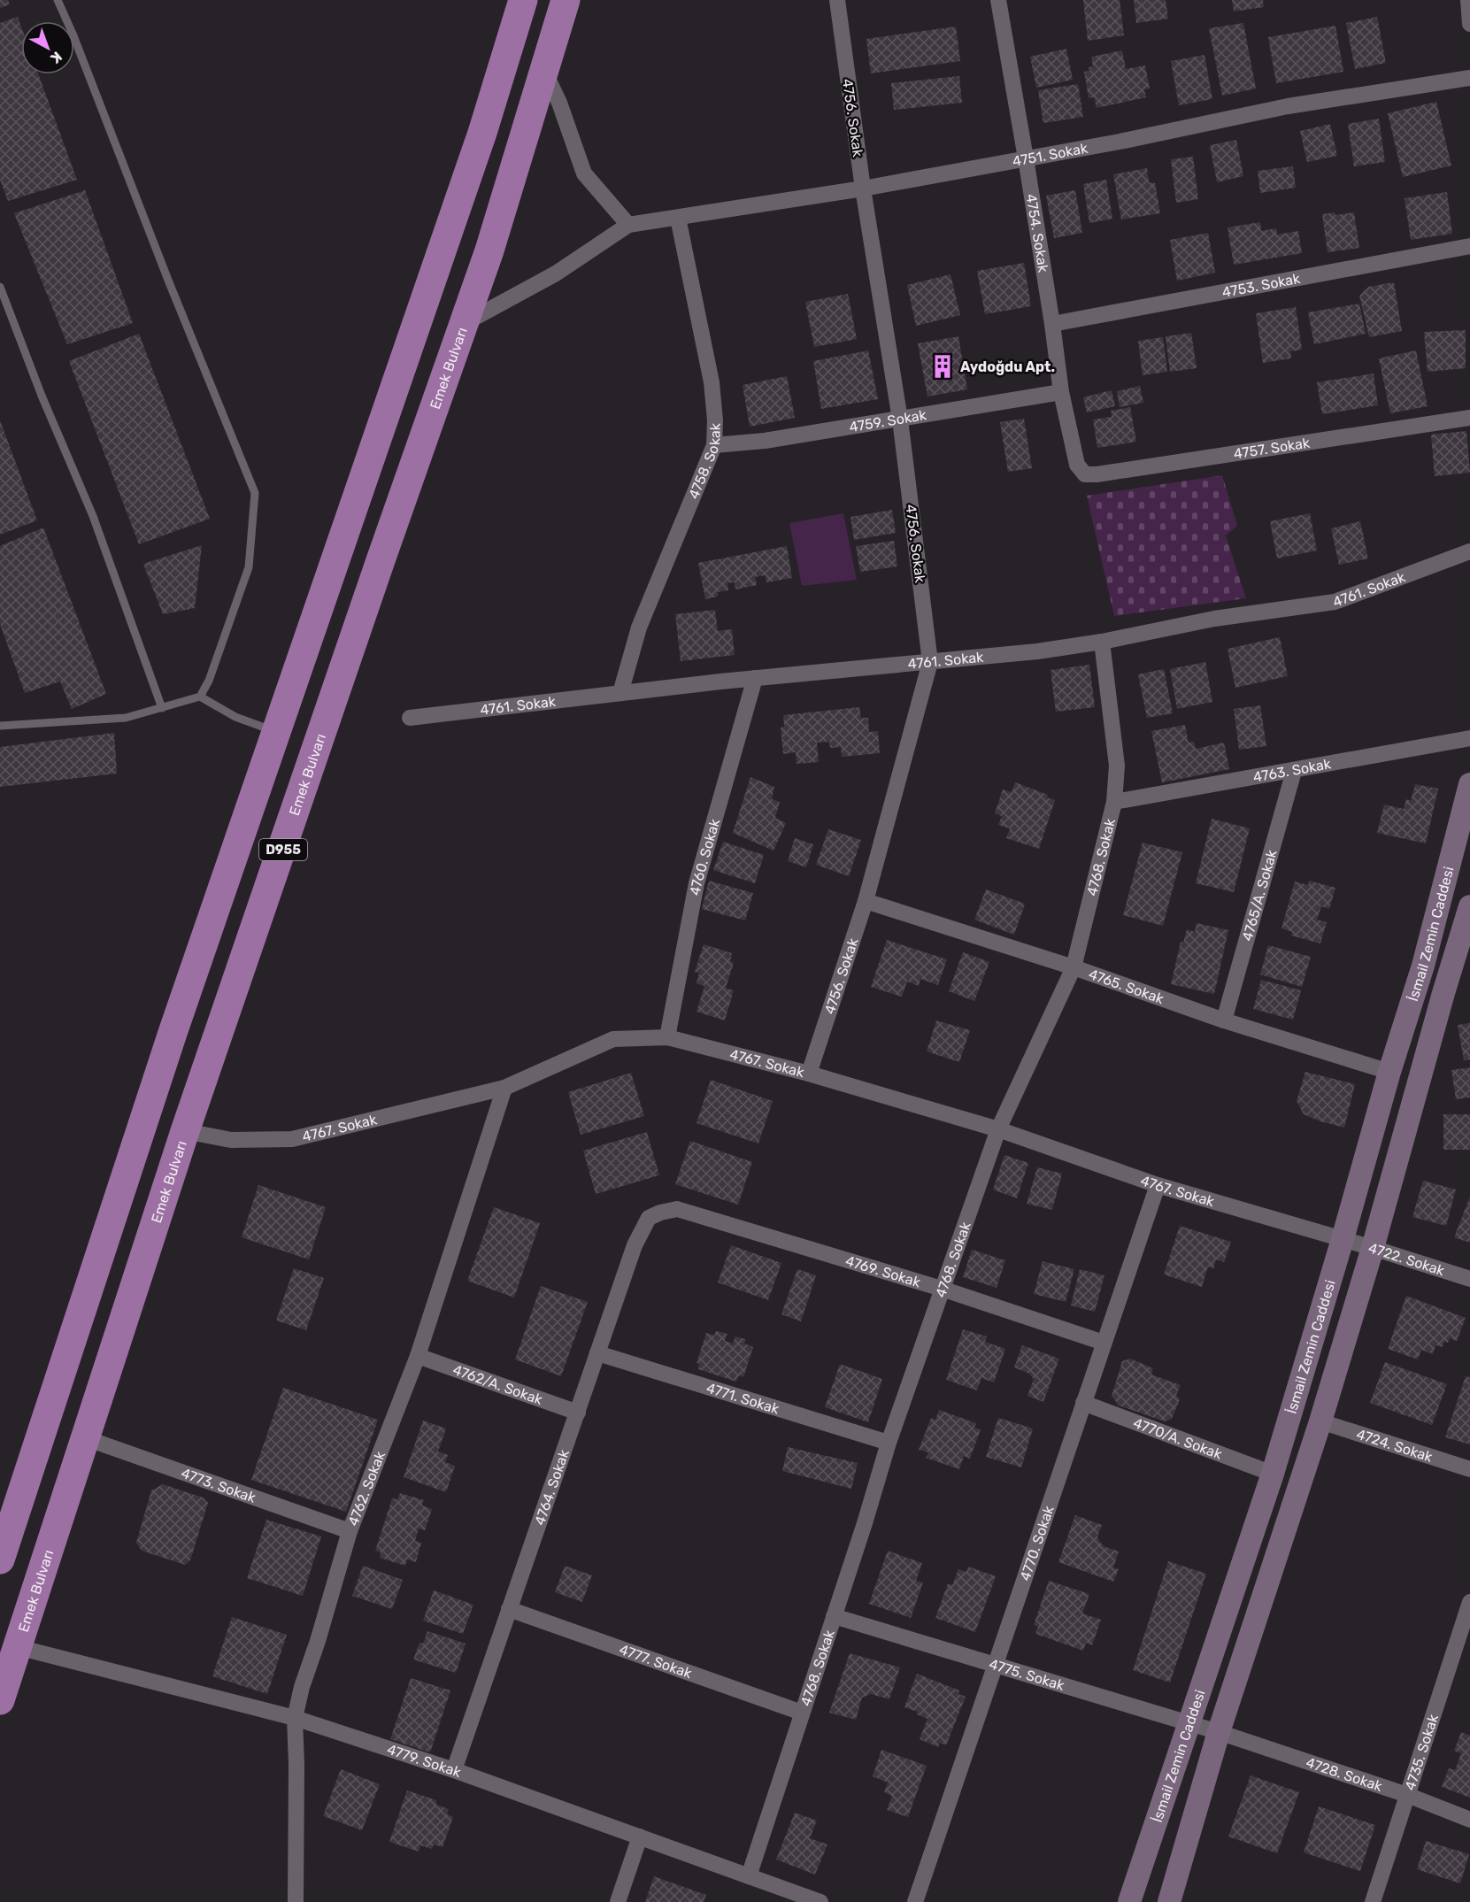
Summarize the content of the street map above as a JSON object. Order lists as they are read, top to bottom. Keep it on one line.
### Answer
{"streets":{"highway":["Emek Bulvarı","D955"],"main road":["İsmail Zemin Caddesi"],"street":["4756. Sokak","4751. Sokak","4754. Sokak","4753. Sokak","4759. Sokak","4757. Sokak","4758. Sokak","4761. Sokak","4763. Sokak","4760. Sokak","4768. Sokak","4765/A. Sokak","4765. Sokak","4767. Sokak","4722. Sokak","4769. Sokak","4762/A. Sokak","4771. Sokak","4770/A. Sokak","4724. Sokak","4773. Sokak","4764. Sokak","4762. Sokak","4770. Sokak","4777. Sokak","4775. Sokak","4735. Sokak","4779. Sokak","4728. Sokak"]},"crossings":[["4756. Sokak","4751. Sokak"],["4756. Sokak","4759. Sokak"],["4756. Sokak","4761. Sokak"],["4756. Sokak","4765. Sokak"],["4756. Sokak","4767. Sokak"],["4751. Sokak","4754. Sokak"],["4751. Sokak","4758. Sokak"],["4754. Sokak","4753. Sokak"],["4754. Sokak","4759. Sokak"],["4754. Sokak","4757. Sokak"],["Emek Bulvarı","4767. Sokak"],["Emek Bulvarı","4773. Sokak"],["Emek Bulvarı","4779. Sokak"],["4759. Sokak","4758. Sokak"],["4758. Sokak","4761. Sokak"],["4761. Sokak","4760. Sokak"],["4761. Sokak","4768. Sokak"],["4763. Sokak","4768. Sokak"],["4763. Sokak","4765/A. Sokak"],["4760. Sokak","4767. Sokak"],["4768. Sokak","4765. Sokak"],["4768. Sokak","4767. Sokak"],["4768. Sokak","4769. Sokak"],["4768. Sokak","4771. Sokak"],["4768. Sokak","4777. Sokak"],["4768. Sokak","4775. Sokak"],["4768. Sokak","4779. Sokak"],["4765/A. Sokak","4765. Sokak"],["İsmail Zemin Caddesi","4765. Sokak"],["İsmail Zemin Caddesi","4767. Sokak"],["İsmail Zemin Caddesi","4722. Sokak"],["İsmail Zemin Caddesi","4770/A. Sokak"],["İsmail Zemin Caddesi","4724. Sokak"],["İsmail Zemin Caddesi","4775. Sokak"],["İsmail Zemin Caddesi","4728. Sokak"],["4767. Sokak","4722. Sokak"],["4767. Sokak","4762. Sokak"],["4767. Sokak","4770. Sokak"],["4769. Sokak","4764. Sokak"],["4769. Sokak","4770. Sokak"],["4762/A. Sokak","4764. Sokak"],["4762/A. Sokak","4762. Sokak"],["4771. Sokak","4764. Sokak"],["4770/A. Sokak","4770. Sokak"],["4773. Sokak","4762. Sokak"],["4764. Sokak","4777. Sokak"],["4764. Sokak","4779. Sokak"],["4762. Sokak","4779. Sokak"],["4770. Sokak","4775. Sokak"],["4775. Sokak","4728. Sokak"],["4735. Sokak","4728. Sokak"]],"places":{"building":["Aydoğdu Apt."]},"north":"bottom right"}
